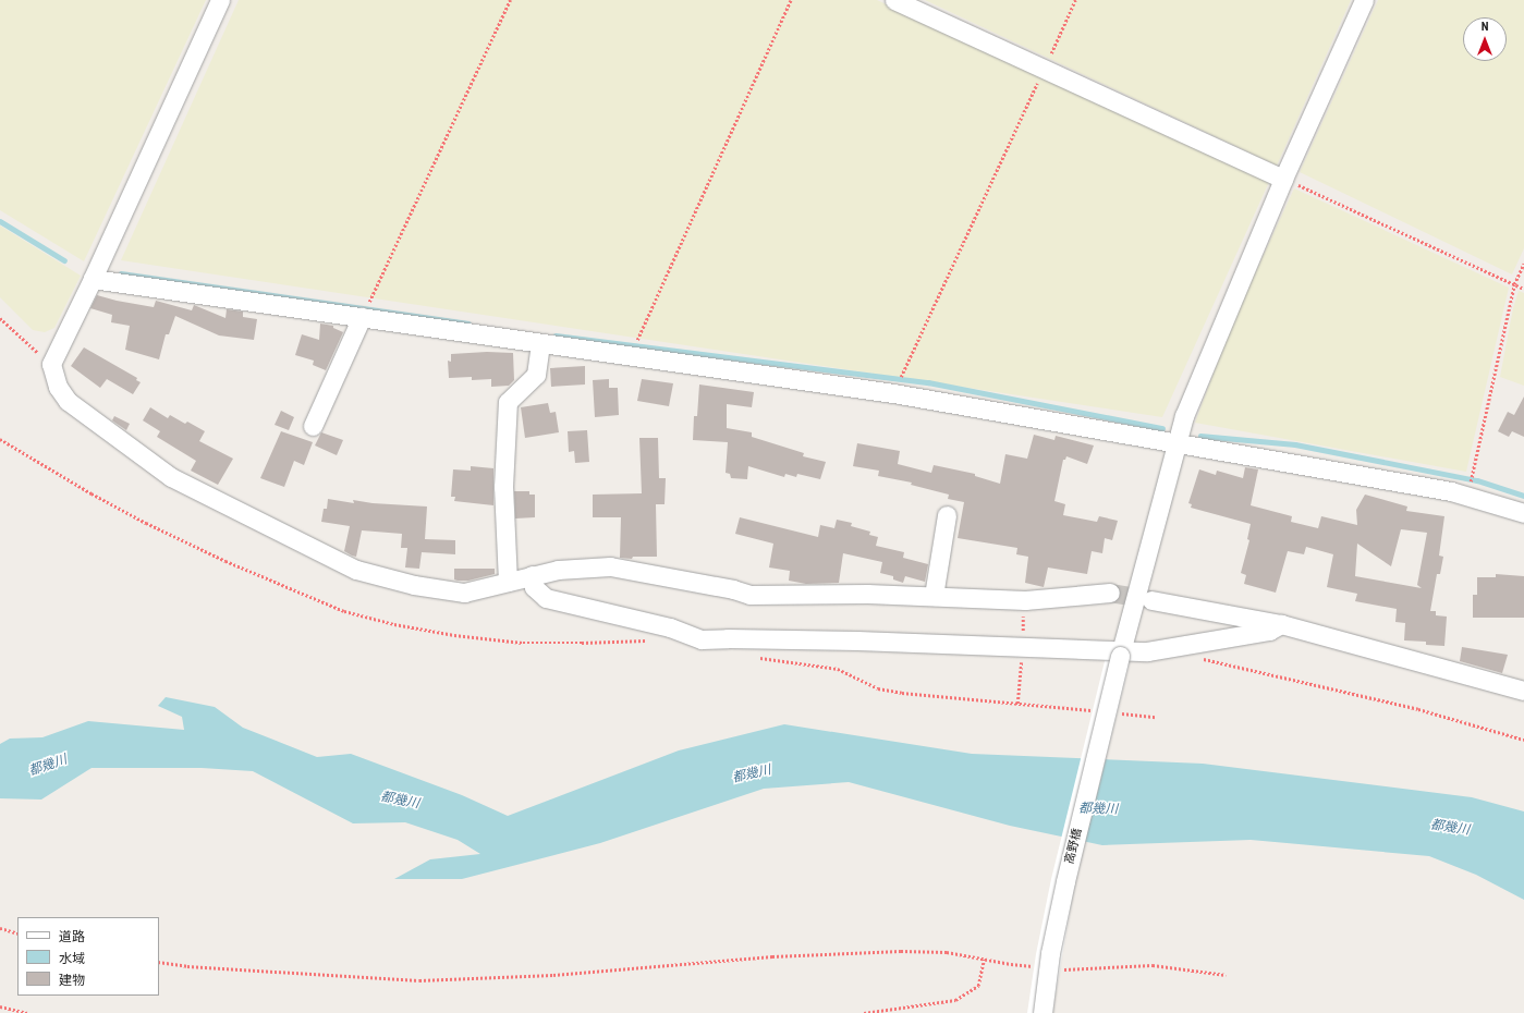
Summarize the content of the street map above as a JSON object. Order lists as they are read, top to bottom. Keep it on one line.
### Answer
{"streets":{"street":["高野橋"]},"water":["都幾川"],"legend":["道路","水域","建物"],"north":"top"}
